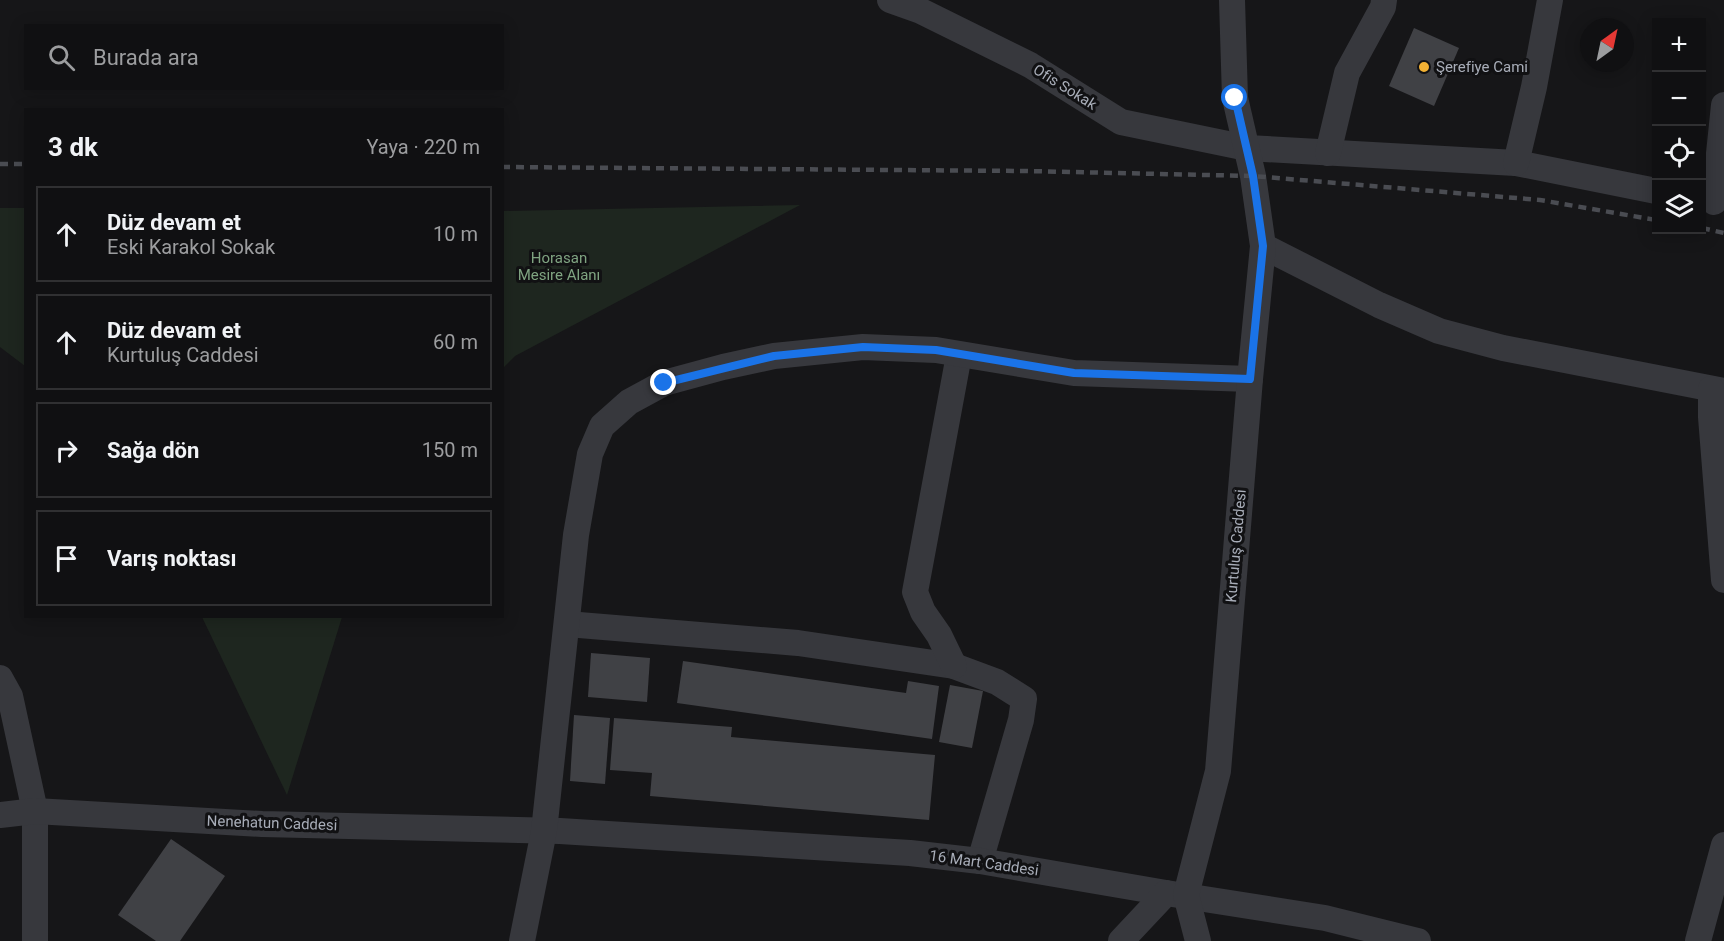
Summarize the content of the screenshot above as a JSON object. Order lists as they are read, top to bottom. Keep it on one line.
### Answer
{"streets":{"street":["Ofis Sokak","Kurtuluş Caddesi","Nenehatun Caddesi","16 Mart Caddesi"]},"crossings":[["Ofis Sokak","Kurtuluş Caddesi"],["Kurtuluş Caddesi","16 Mart Caddesi"],["Nenehatun Caddesi","16 Mart Caddesi"]],"parks":["Horasan Mesire Alanı"],"places":["Şerefiye Cami"],"north":"top right","page":{"map_buttons":["+","−"],"search":"Burada ara","heading":["3 dk","Yaya · 220 m"],"list":[["Düz devam et","Eski Karakol Sokak","10 m"],["Düz devam et","Kurtuluş Caddesi","60 m"],["Sağa dön","150 m"],"Varış noktası"]}}
